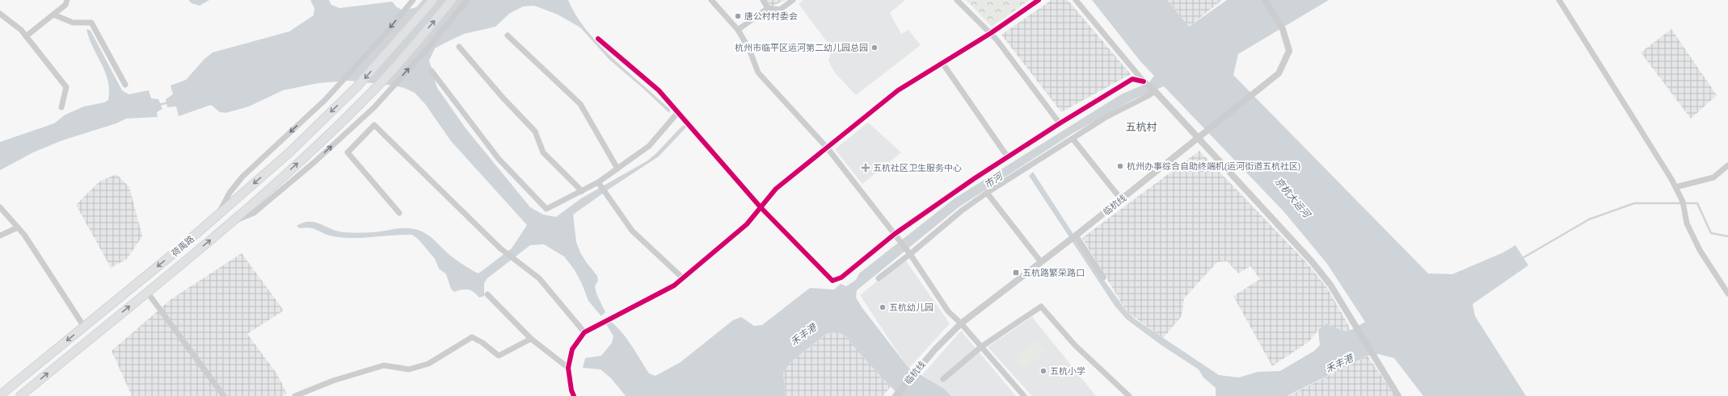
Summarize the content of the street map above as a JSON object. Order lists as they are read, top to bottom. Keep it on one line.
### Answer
{"streets":{"main road":["荷禹路"],"street":["临杭线"]},"districts":["五杭村"],"water":["市河","京杭大运河","禾丰港"],"places":{"other":["唐公村村委会","杭州市临平区运河第二幼儿园总园","杭州办事综合自助终端机(运河街道五杭社区)","五杭幼儿园","五杭小学"],"health":["五杭社区卫生服务中心"],"transit":["五杭路繁荣路口"]}}
